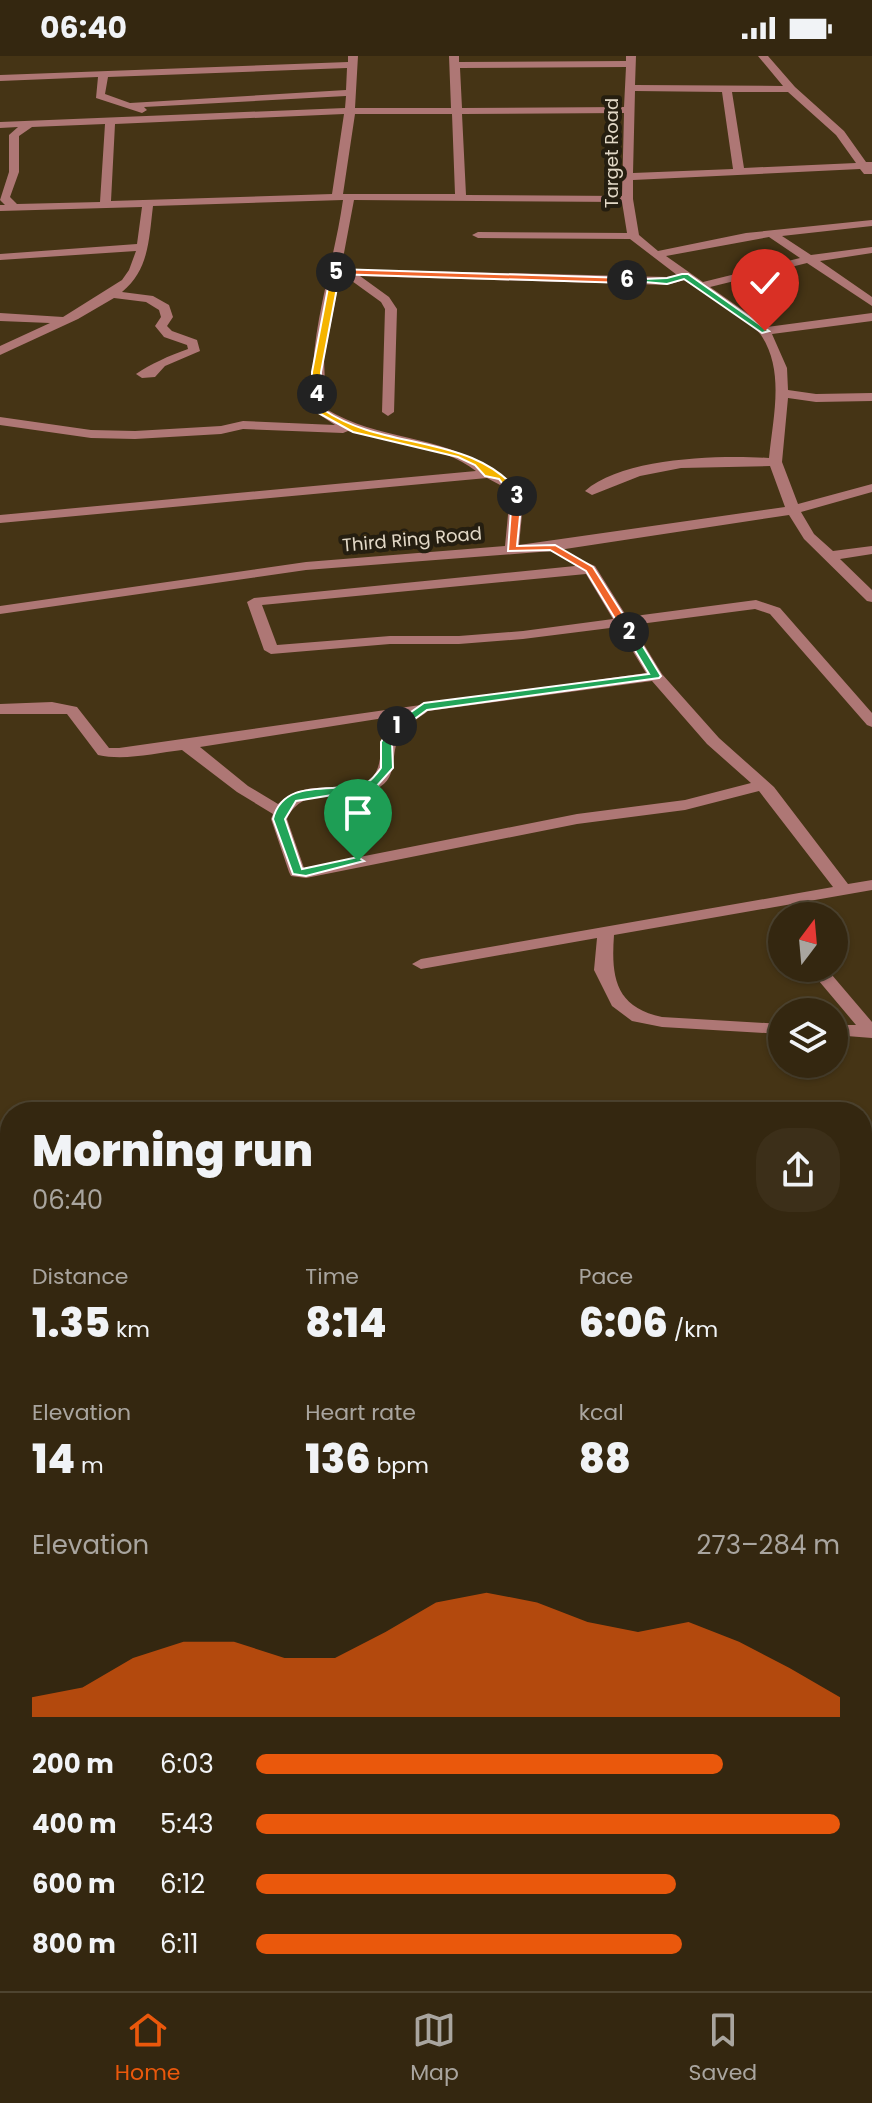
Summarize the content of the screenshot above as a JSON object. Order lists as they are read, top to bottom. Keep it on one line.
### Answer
{"streets":{"street":["Target Road","Third Ring Road"]},"north":"top","page":{"status":"06:40","pins":["5","6","4","3","2","1"],"heading":["Morning run","06:40"],"stats":[["Distance","1.35 km"],["Time","8:14"],["Pace","6:06 /km"],["Elevation","14 m"],["Heart rate","136 bpm"],["kcal","88"]],"chart":["Elevation","273–284 m"],"list":[{"name":"200 m","note":"6:03"},{"name":"400 m","note":"5:43"},{"name":"600 m","note":"6:12"},{"name":"800 m","note":"6:11"}],"tabs":["Home","Map","Saved"]}}
